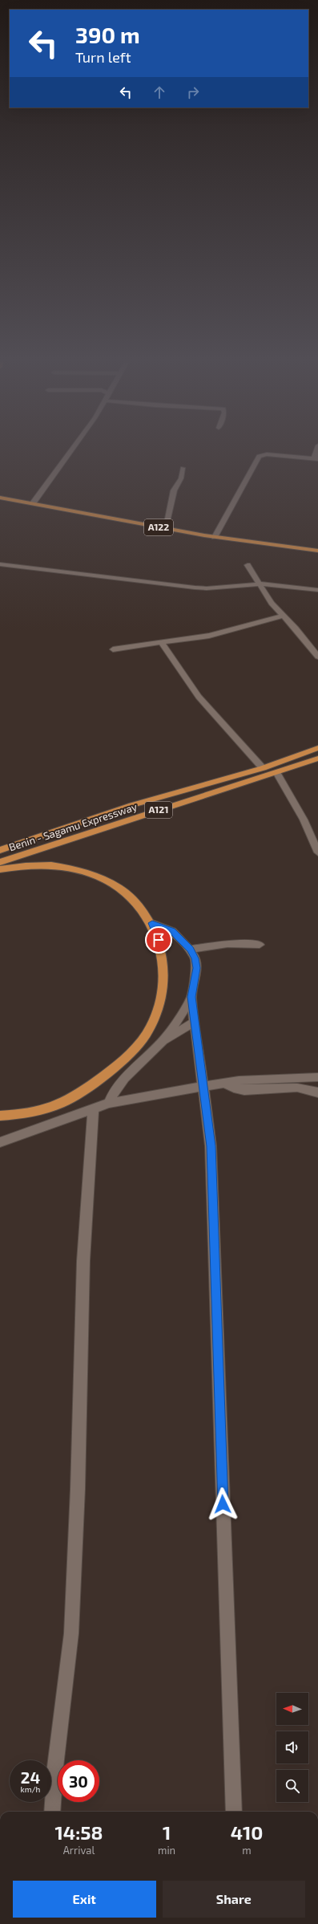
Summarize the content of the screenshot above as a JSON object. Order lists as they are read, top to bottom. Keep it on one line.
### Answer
{"streets":{"highway":["A122","A121","Benin - Sagamu Expressway"]},"north":"left","page":{"turn":["390 m","Turn left"],"speed":"24 km/h","limit":"30","eta":["14:58","Arrival","1","min","410","m"],"buttons":["Exit","Share"]}}
